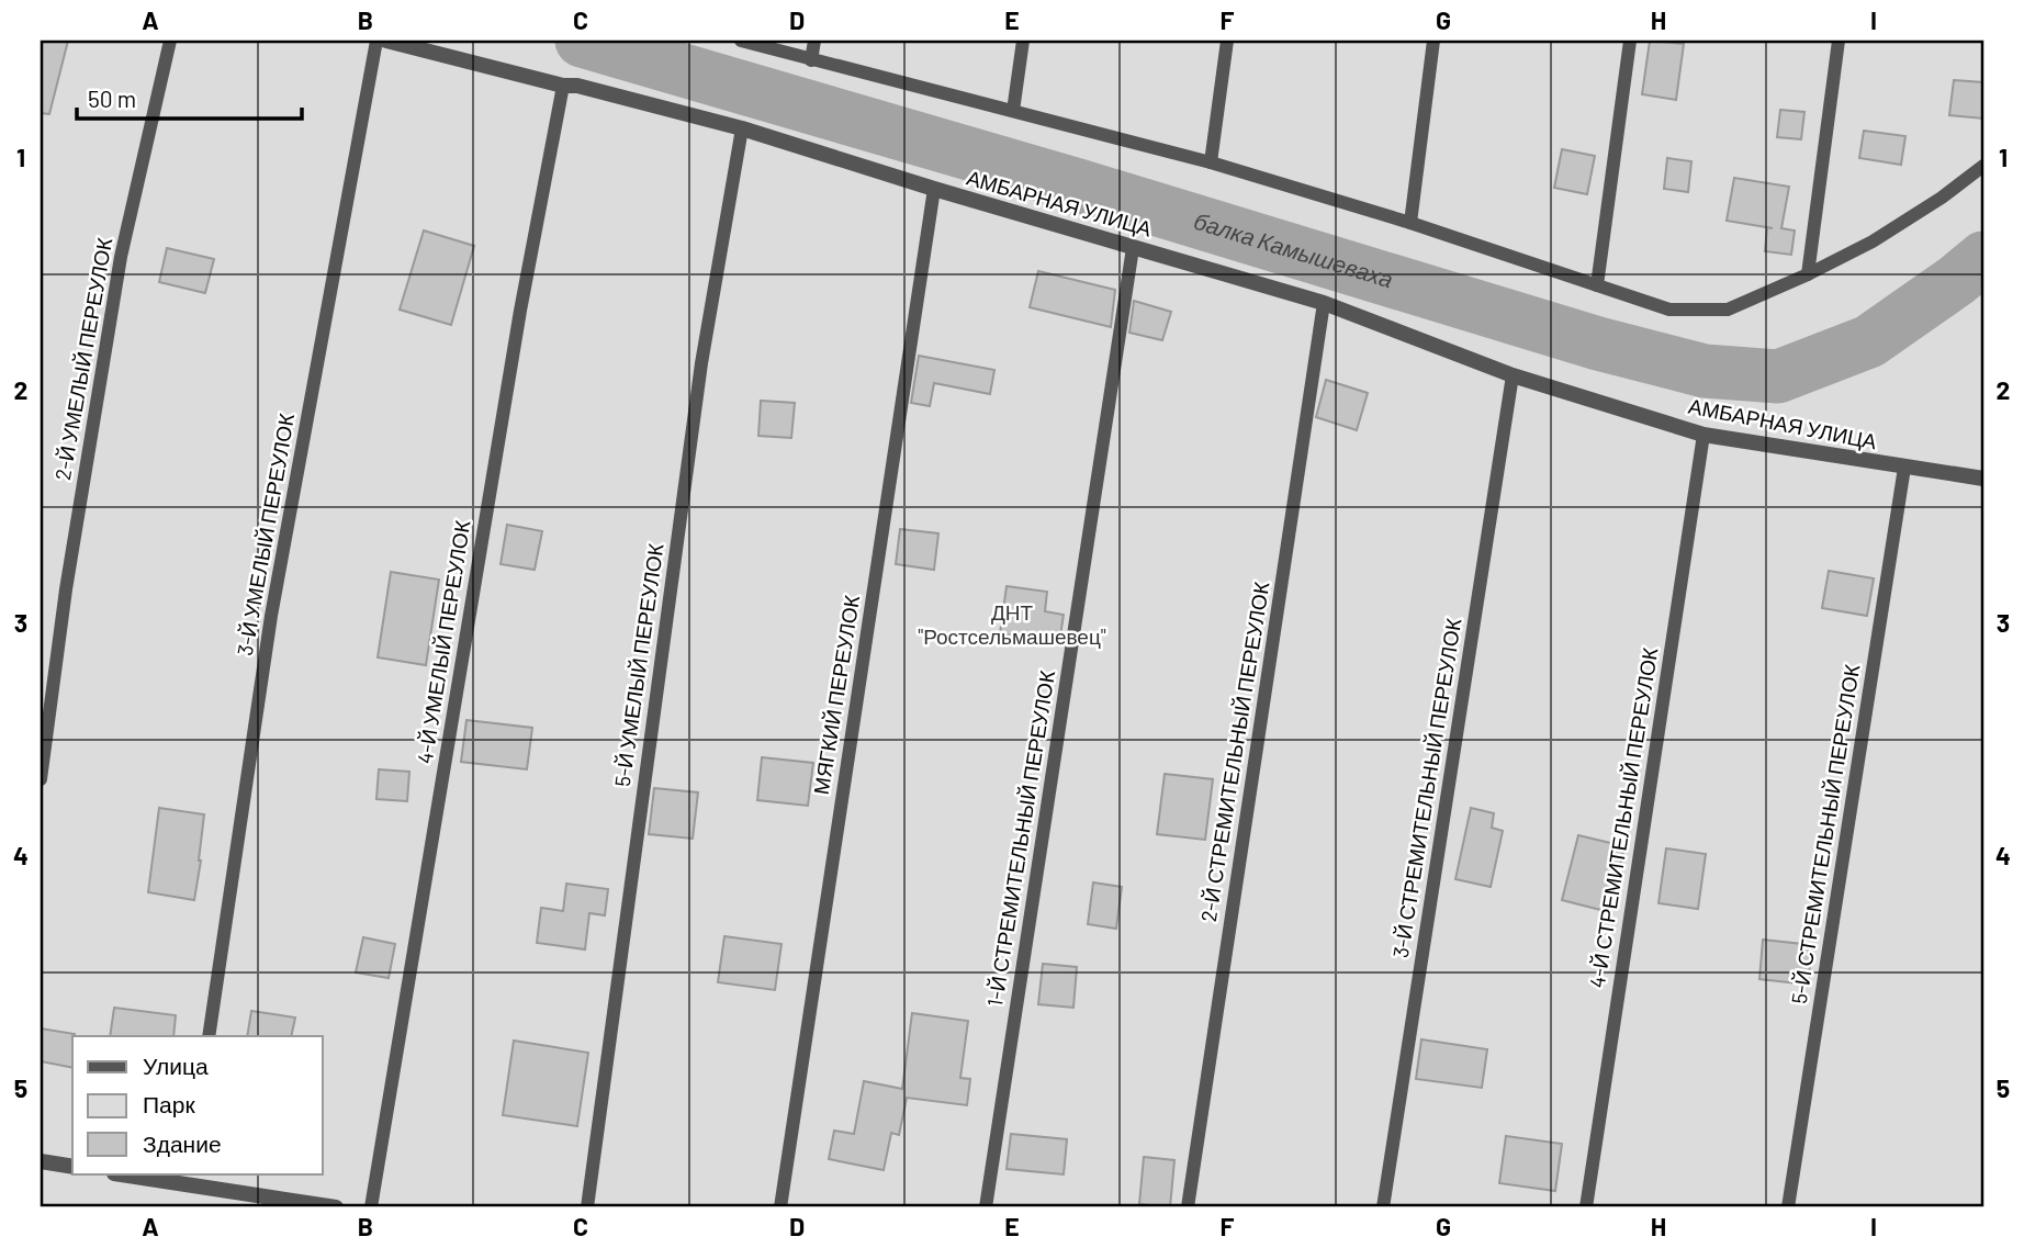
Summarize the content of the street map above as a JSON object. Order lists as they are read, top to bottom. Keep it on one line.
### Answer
{"streets":{"street":["АМБАРНАЯ УЛИЦА"],"lane":["2-Й УМЕЛЫЙ ПЕРЕУЛОК","3-Й УМЕЛЫЙ ПЕРЕУЛОК","4-Й УМЕЛЫЙ ПЕРЕУЛОК","5-Й УМЕЛЫЙ ПЕРЕУЛОК","МЯГКИЙ ПЕРЕУЛОК","2-Й СТРЕМИТЕЛЬНЫЙ ПЕРЕУЛОК","3-Й СТРЕМИТЕЛЬНЫЙ ПЕРЕУЛОК","4-Й СТРЕМИТЕЛЬНЫЙ ПЕРЕУЛОК","5-Й СТРЕМИТЕЛЬНЫЙ ПЕРЕУЛОК","1-Й СТРЕМИТЕЛЬНЫЙ ПЕРЕУЛОК"]},"crossings":[["АМБАРНАЯ УЛИЦА","4-Й УМЕЛЫЙ ПЕРЕУЛОК"],["АМБАРНАЯ УЛИЦА","5-Й УМЕЛЫЙ ПЕРЕУЛОК"],["АМБАРНАЯ УЛИЦА","МЯГКИЙ ПЕРЕУЛОК"],["АМБАРНАЯ УЛИЦА","2-Й СТРЕМИТЕЛЬНЫЙ ПЕРЕУЛОК"],["АМБАРНАЯ УЛИЦА","3-Й СТРЕМИТЕЛЬНЫЙ ПЕРЕУЛОК"],["АМБАРНАЯ УЛИЦА","4-Й СТРЕМИТЕЛЬНЫЙ ПЕРЕУЛОК"],["АМБАРНАЯ УЛИЦА","5-Й СТРЕМИТЕЛЬНЫЙ ПЕРЕУЛОК"],["АМБАРНАЯ УЛИЦА","1-Й СТРЕМИТЕЛЬНЫЙ ПЕРЕУЛОК"]],"water":["балка Камышеваха"],"parks":["ДНТ \"Ростсельмашевец\""],"legend":["Улица","Парк","Здание"],"scale_bar":"50 m","grid":{"columns":["A","B","C","D","E","F","G","H","I"],"rows":["1","2","3","4","5"]}}
